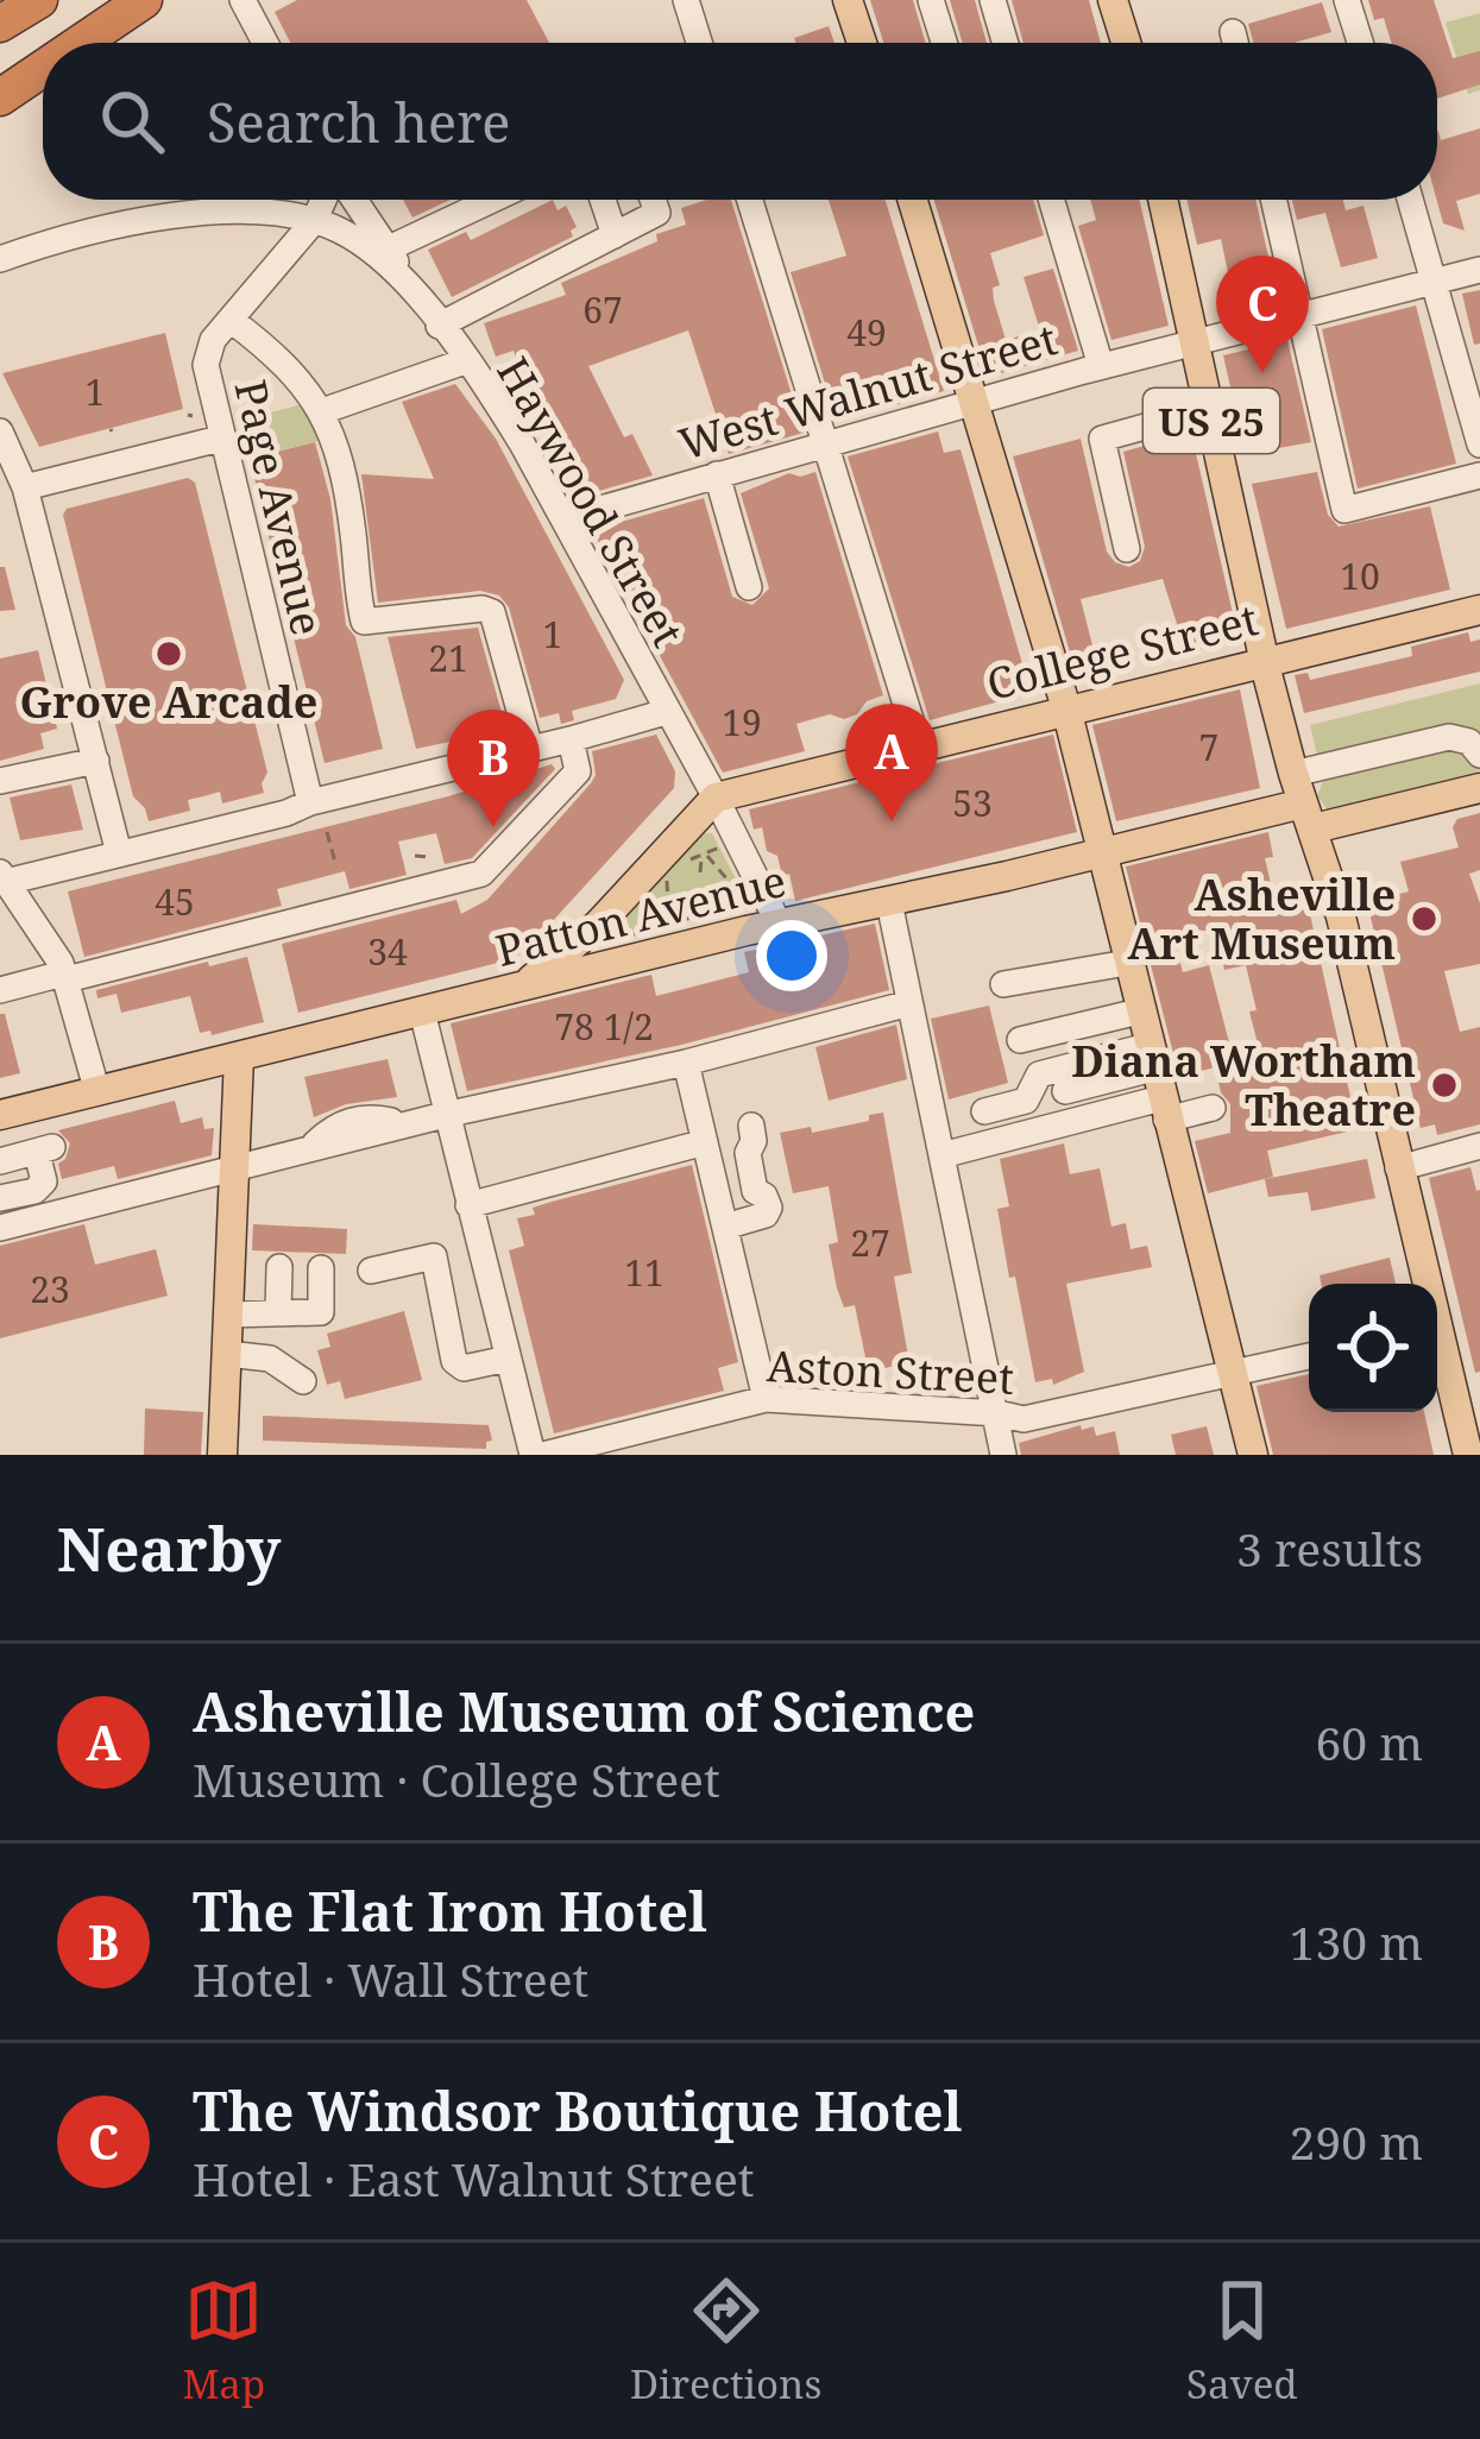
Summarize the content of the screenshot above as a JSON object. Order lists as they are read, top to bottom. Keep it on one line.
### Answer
{"streets":{"main road":["US 25","College Street","Patton Avenue"],"street":["West Walnut Street","Haywood Street","Page Avenue","Aston Street"]},"crossings":[["West Walnut Street","US 25"],["West Walnut Street","Haywood Street"],["US 25","College Street"],["US 25","Patton Avenue"],["Haywood Street","Page Avenue"],["Haywood Street","College Street"],["Haywood Street","Patton Avenue"]],"places":["Grove Arcade","Asheville Art Museum","Diana Wortham Theatre"],"house_numbers":["67","49","1","10","1","21","19","7","53","45","34","78 1/2","27","11","23"],"page":{"search":"Search here","pins":["C","A","B"],"heading":["Nearby","3 results"],"list":[{"mark":"A","name":"Asheville Museum of Science","note":"Museum · College Street","value":"60 m"},{"mark":"B","name":"The Flat Iron Hotel","note":"Hotel · Wall Street","value":"130 m"},{"mark":"C","name":"The Windsor Boutique Hotel","note":"Hotel · East Walnut Street","value":"290 m"}],"nav":["Map","Directions","Saved"]}}
